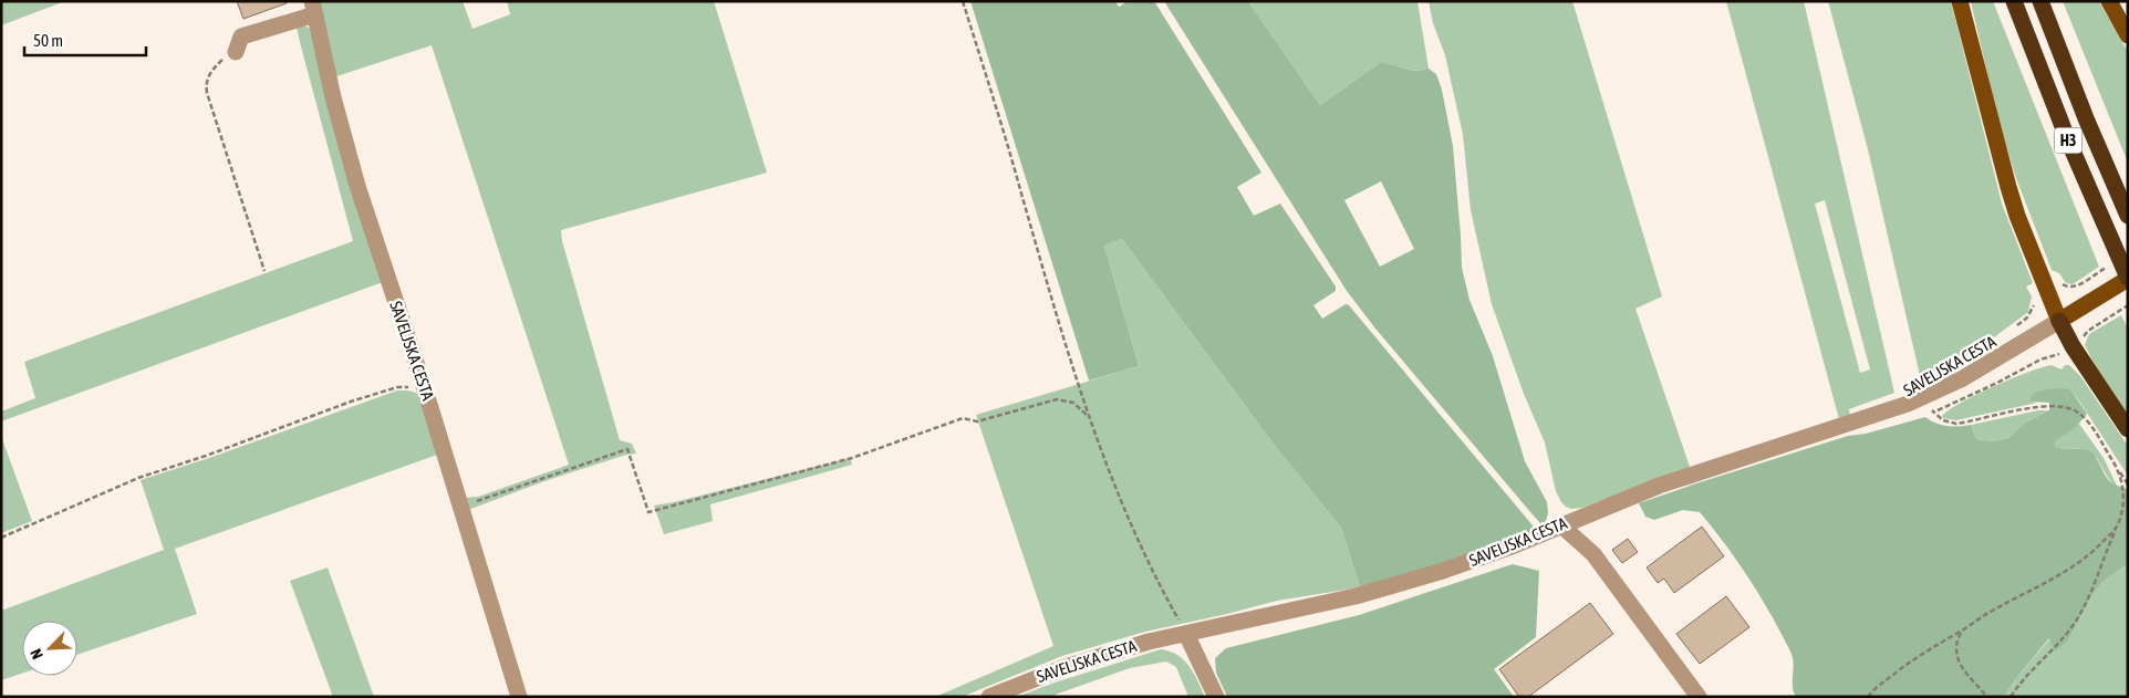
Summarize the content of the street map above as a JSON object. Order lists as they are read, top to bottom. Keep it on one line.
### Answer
{"streets":{"highway":["H3"],"street":["SAVELJSKA CESTA"]},"scale_bar":"50 m","north":"bottom left"}
